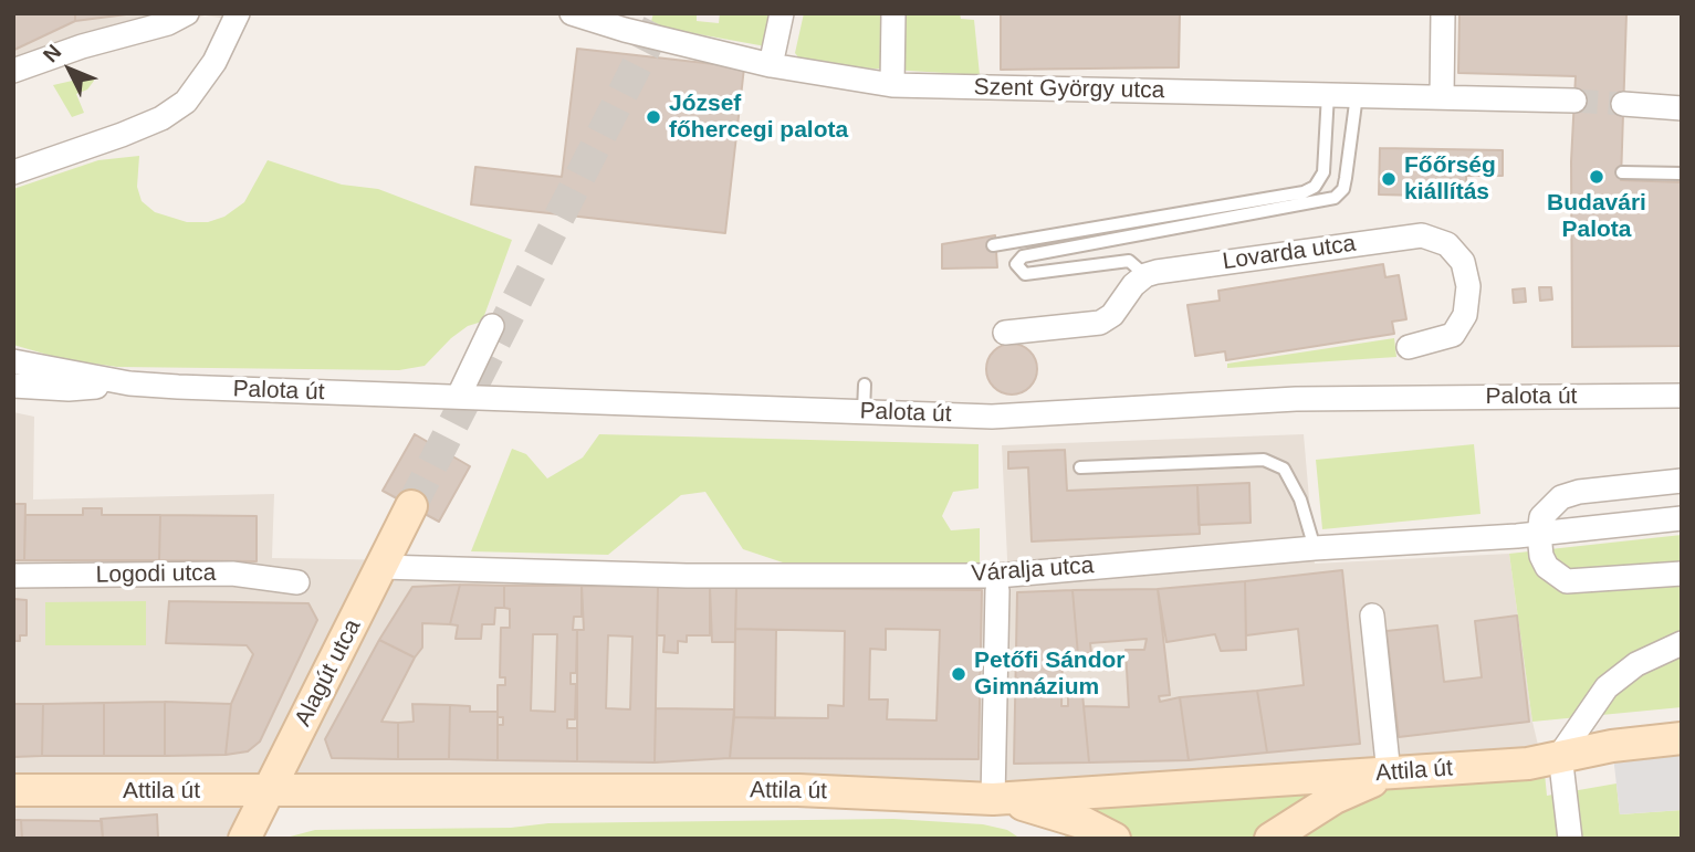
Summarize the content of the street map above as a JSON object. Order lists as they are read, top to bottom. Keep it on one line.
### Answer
{"streets":{"main road":["Alagút utca","Attila út"],"street":["Szent György utca","Lovarda utca","Palota út","Váralja utca","Logodi utca"]},"crossings":[["Váralja utca","Alagút utca"],["Alagút utca","Attila út"]],"places":["József főhercegi palota","Budavári Palota","Főőrség kiállítás","Petőfi Sándor Gimnázium"],"north":"top left"}
